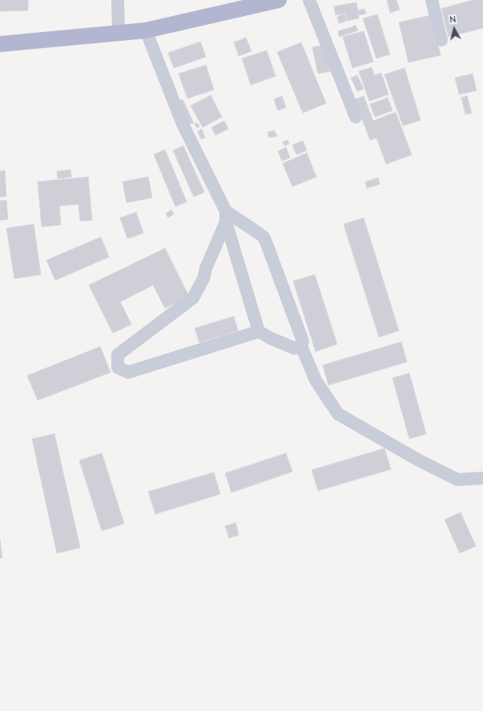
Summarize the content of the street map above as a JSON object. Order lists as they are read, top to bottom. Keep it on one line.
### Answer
{"north":"top"}
